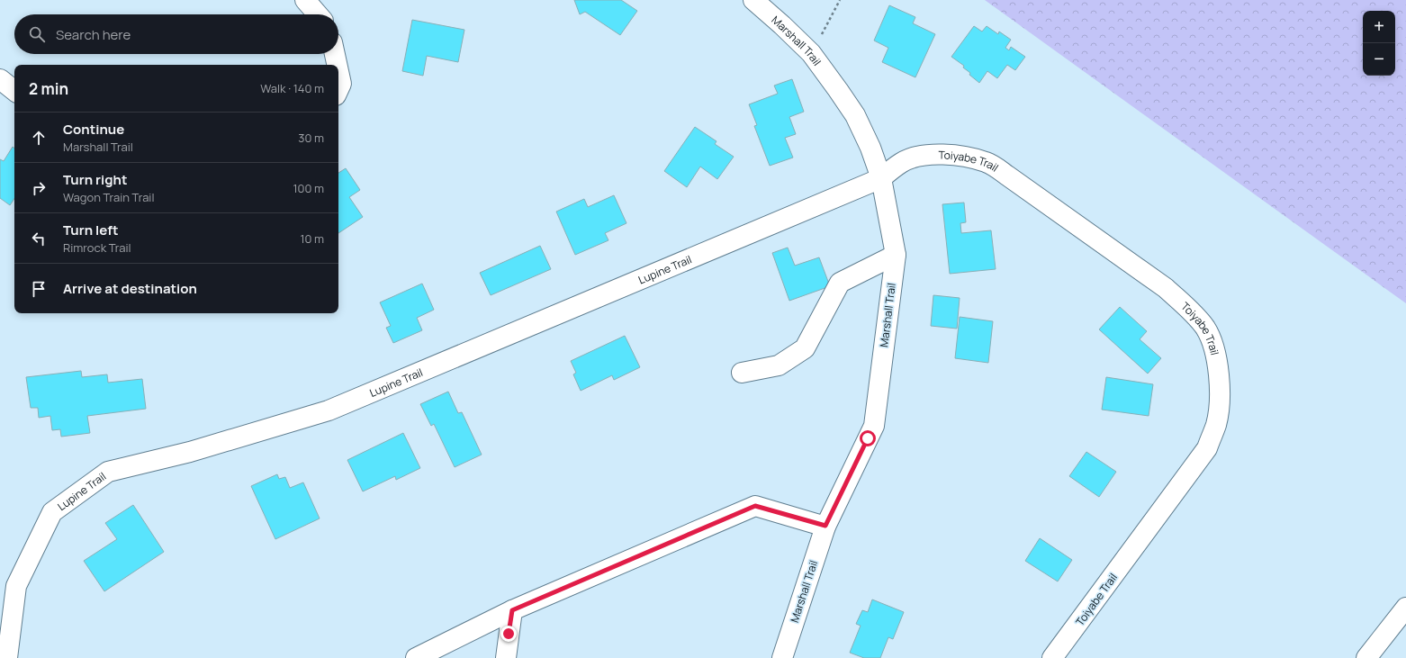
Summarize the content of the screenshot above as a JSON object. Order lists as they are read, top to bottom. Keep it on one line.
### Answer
{"streets":{"street":["Marshall Trail","Toiyabe Trail","Lupine Trail"]},"crossings":[["Marshall Trail","Toiyabe Trail"],["Marshall Trail","Lupine Trail"],["Toiyabe Trail","Lupine Trail"]],"page":{"map_buttons":["+","−"],"search":"Search here","heading":["2 min","Walk · 140 m"],"list":[["Continue","Marshall Trail","30 m"],["Turn right","Wagon Train Trail","100 m"],["Turn left","Rimrock Trail","10 m"],"Arrive at destination"]}}
